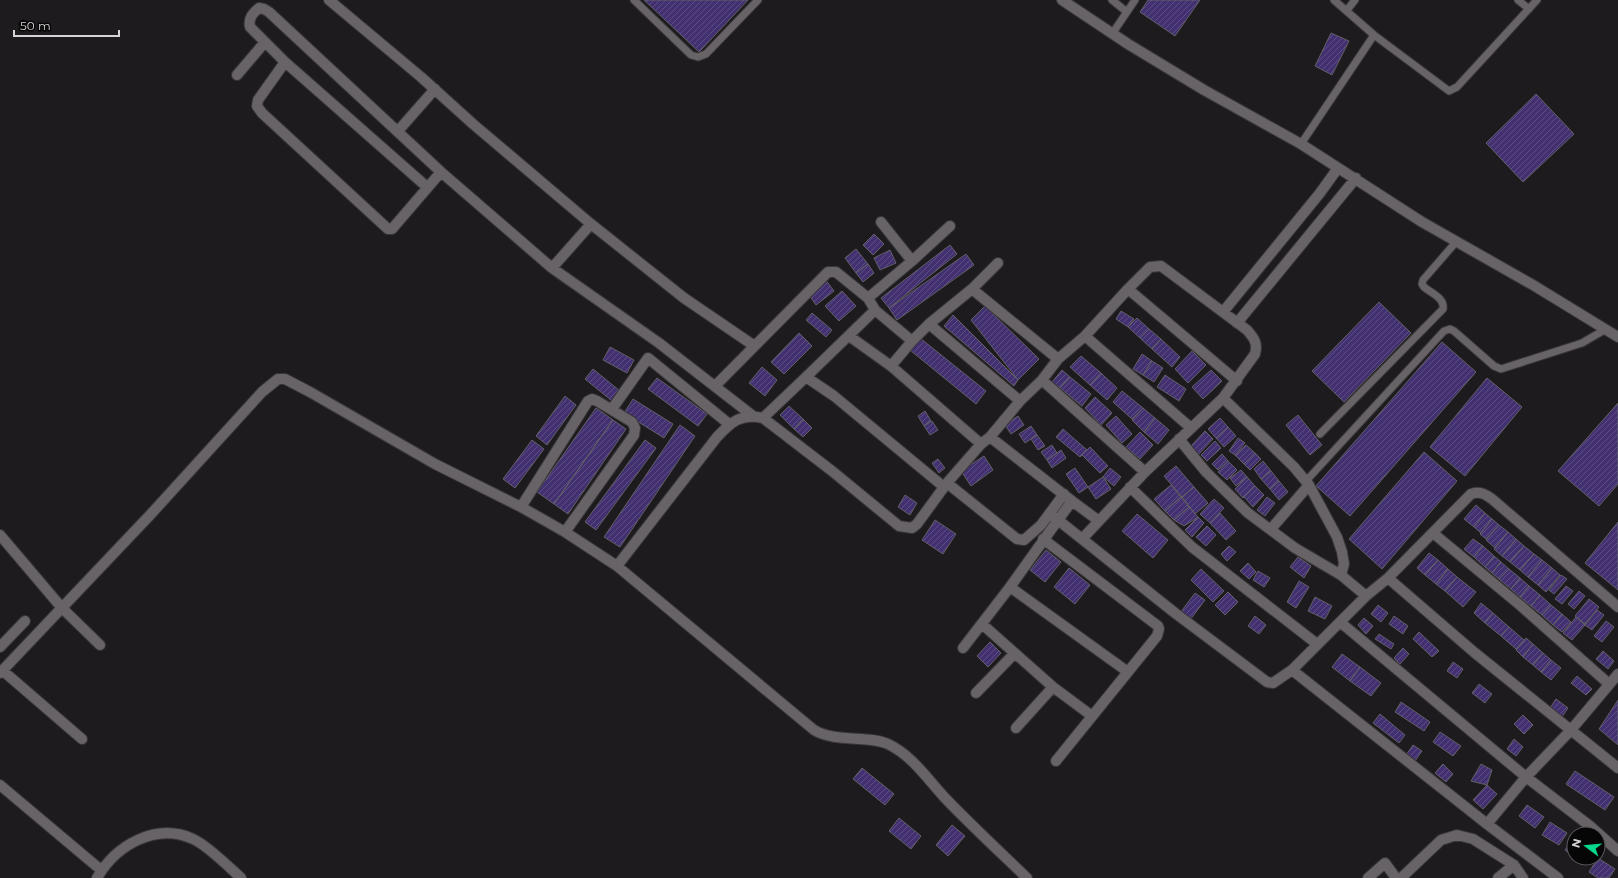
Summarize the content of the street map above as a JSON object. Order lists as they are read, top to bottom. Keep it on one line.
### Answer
{"scale_bar":"50 m","north":"left"}
